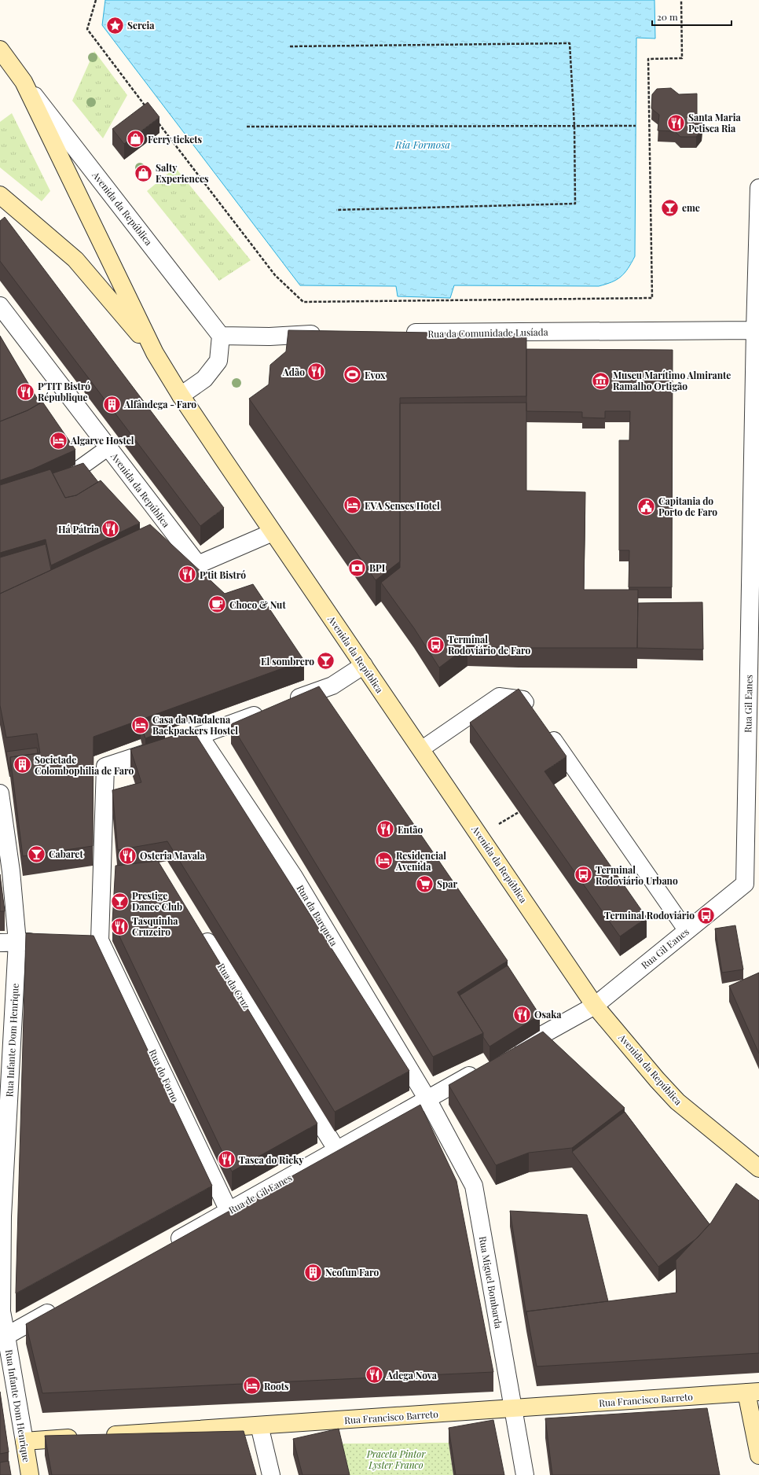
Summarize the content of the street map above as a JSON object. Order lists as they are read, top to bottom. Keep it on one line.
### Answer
{"streets":{"street":["Avenida da República","Rua da Comunidade Lusíada","Rua Gil Eanes","Rua da Barqueta","Rua da Cruz","Rua Infante Dom Henrique","Rua do Forno","Rua de Gil Eanes","Rua Miguel Bombarda","Rua Francisco Barreto"]},"crossings":[["Avenida da República","Rua Gil Eanes"],["Rua da Comunidade Lusíada","Rua Gil Eanes"],["Rua da Barqueta","Rua de Gil Eanes"],["Rua da Barqueta","Rua Miguel Bombarda"],["Rua da Cruz","Rua de Gil Eanes"],["Rua Infante Dom Henrique","Rua Francisco Barreto"],["Rua do Forno","Rua de Gil Eanes"],["Rua de Gil Eanes","Rua Miguel Bombarda"],["Rua Miguel Bombarda","Rua Francisco Barreto"]],"water":["Ria Formosa"],"parks":["Praceta Pintor Lyster Franco"],"places":{"place":["Sereia"],"restaurant":["Santa Maria Petisca Ria","Adão","P'TIT Bistró République","Há Pátria","P'tit Bistró","Então","Osteria Mavala","Tasquinha Cruzeiro","Osaka","Tasca do Ricky","Adega Nova"],"shop":["Ferry tickets","Salty Experiences"],"bar":["eme","El sombrero","Cabaret","Prestige Dance Club"],"sports":["Evox"],"museum":["Museu Marítimo Almirante Ramalho Ortigão"],"building":["Alfândega - Faro","Societade Colombophilia de Faro","Neofun Faro"],"hotel":["Algarve Hostel","EVA Senses Hotel","Casa da Madalena Backpackers Hostel","Residencial Avenida","Roots"],"public building":["Capitania do Porto de Faro"],"bank":["BPI"],"cafe":["Choco & Nut"],"bus stop":["Terminal Rodoviário de Faro","Terminal Rodoviário Urbano","Terminal Rodoviário"],"supermarket":["Spar"]},"scale_bar":"20 m"}
